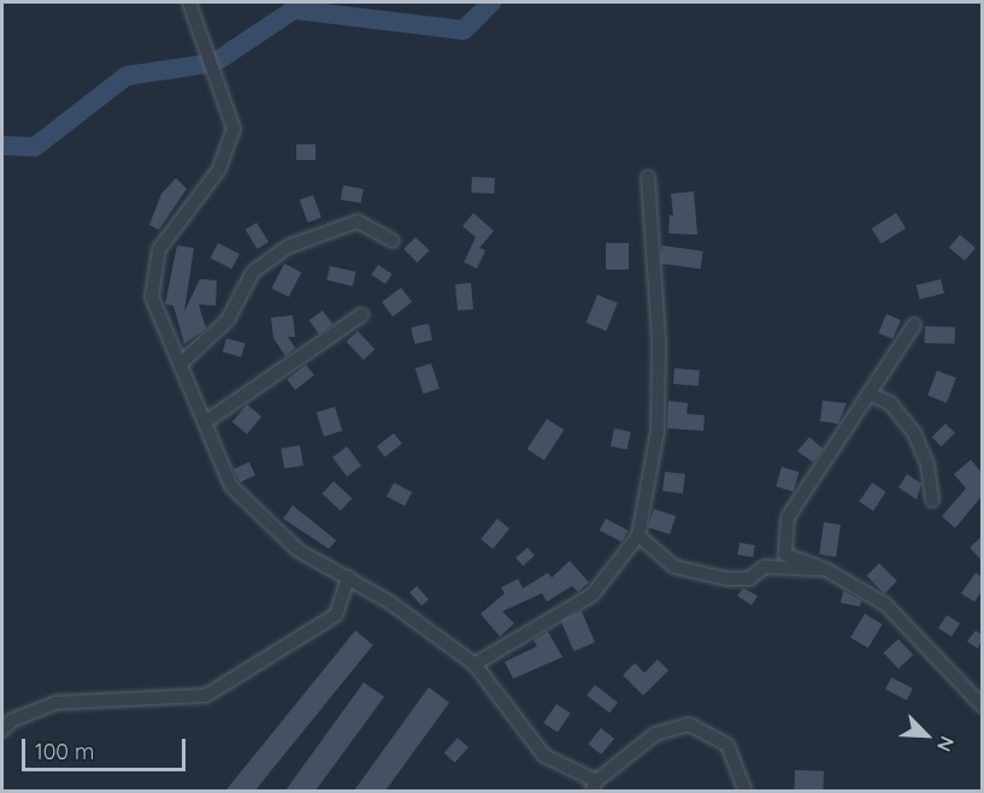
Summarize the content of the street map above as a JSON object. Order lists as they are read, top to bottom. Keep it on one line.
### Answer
{"scale_bar":"100 m","north":"bottom right"}
